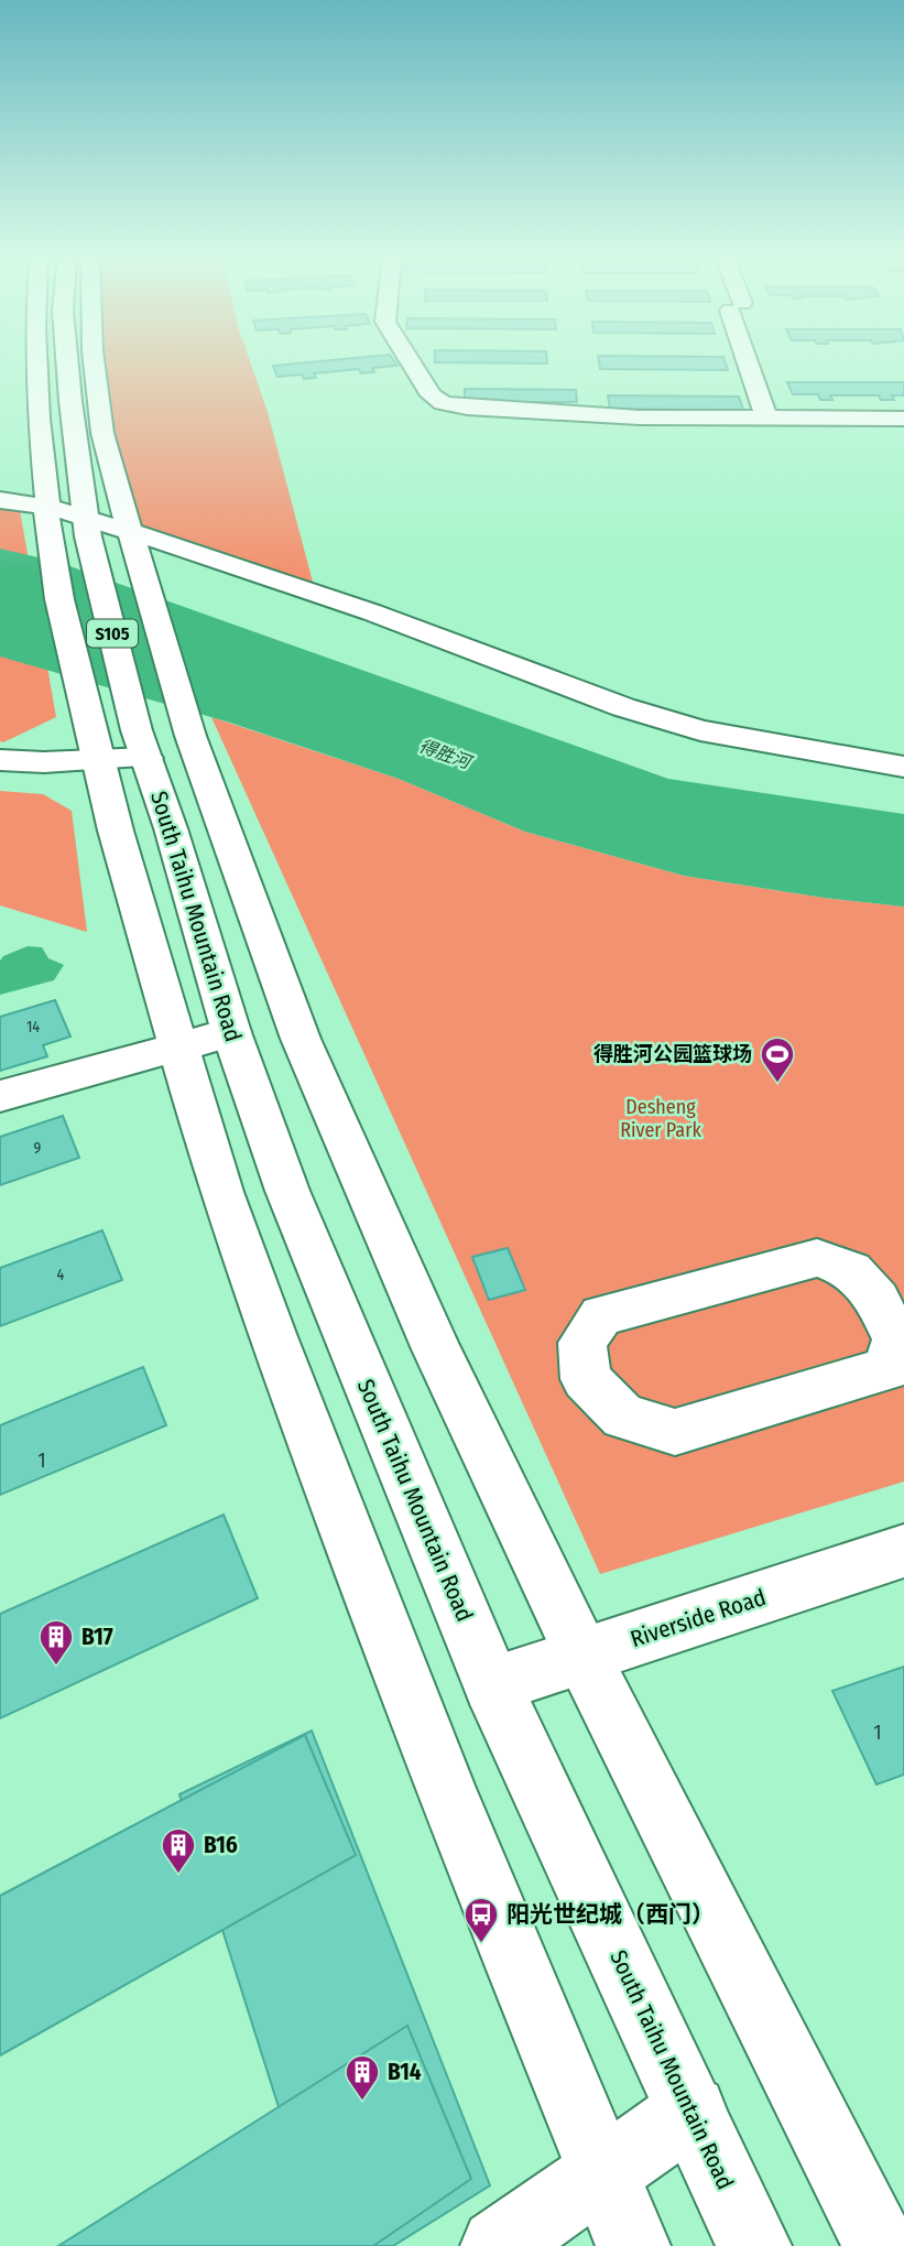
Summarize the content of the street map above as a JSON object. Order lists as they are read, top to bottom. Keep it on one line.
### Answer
{"streets":{"street":["S105","South Taihu Mountain Road","Riverside Road"]},"crossings":[["S105","South Taihu Mountain Road"],["South Taihu Mountain Road","Riverside Road"]],"water":["得胜河"],"parks":["Desheng River Park"],"places":{"sports":["得胜河公园篮球场"],"building":["B17","B16","B14"],"bus stop":["阳光世纪城（西门）"]},"house_numbers":["14","9","4","1","1"]}
